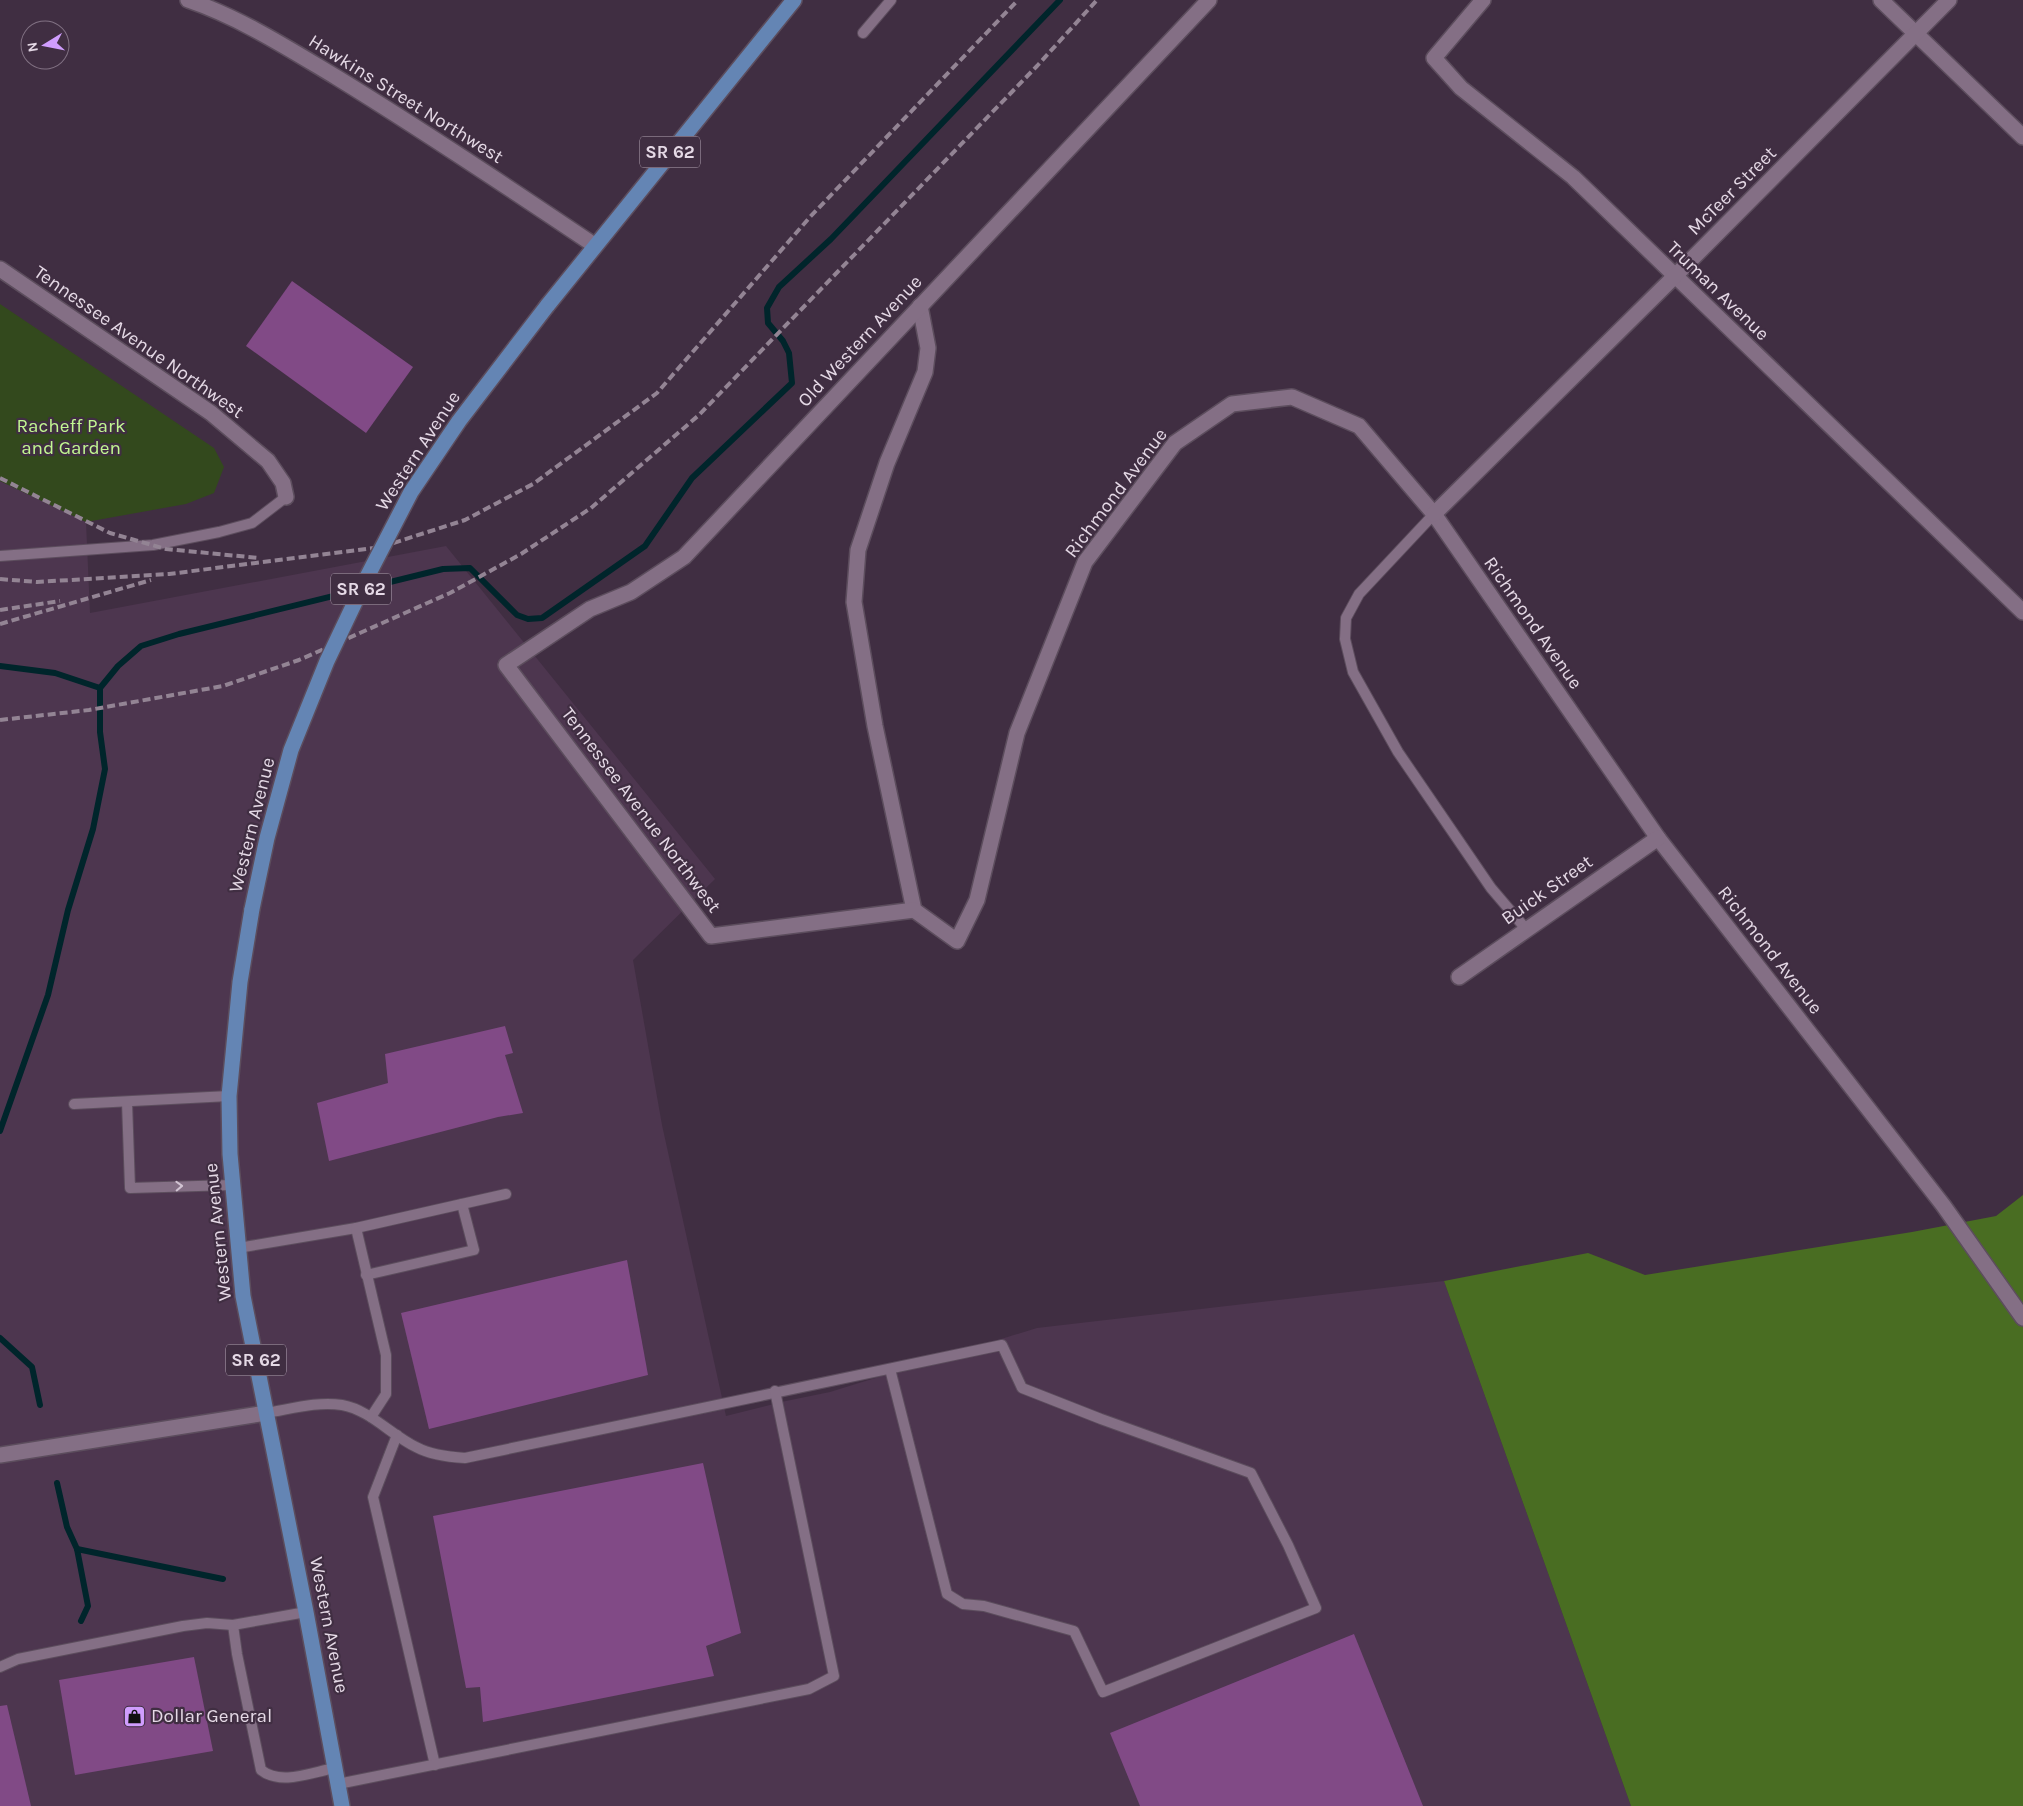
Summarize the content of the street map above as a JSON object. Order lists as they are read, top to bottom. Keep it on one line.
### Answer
{"streets":{"main road":["SR 62","Western Avenue"],"street":["Hawkins Street Northwest","McTeer Street","Truman Avenue","Old Western Avenue","Tennessee Avenue Northwest","Richmond Avenue","Buick Street"]},"crossings":[["Hawkins Street Northwest","Western Avenue"],["McTeer Street","Truman Avenue"],["McTeer Street","Richmond Avenue"],["Old Western Avenue","Tennessee Avenue Northwest"],["Tennessee Avenue Northwest","Richmond Avenue"],["Richmond Avenue","Buick Street"]],"parks":["Racheff Park and Garden"],"places":{"shop":["Dollar General"]},"north":"left"}
